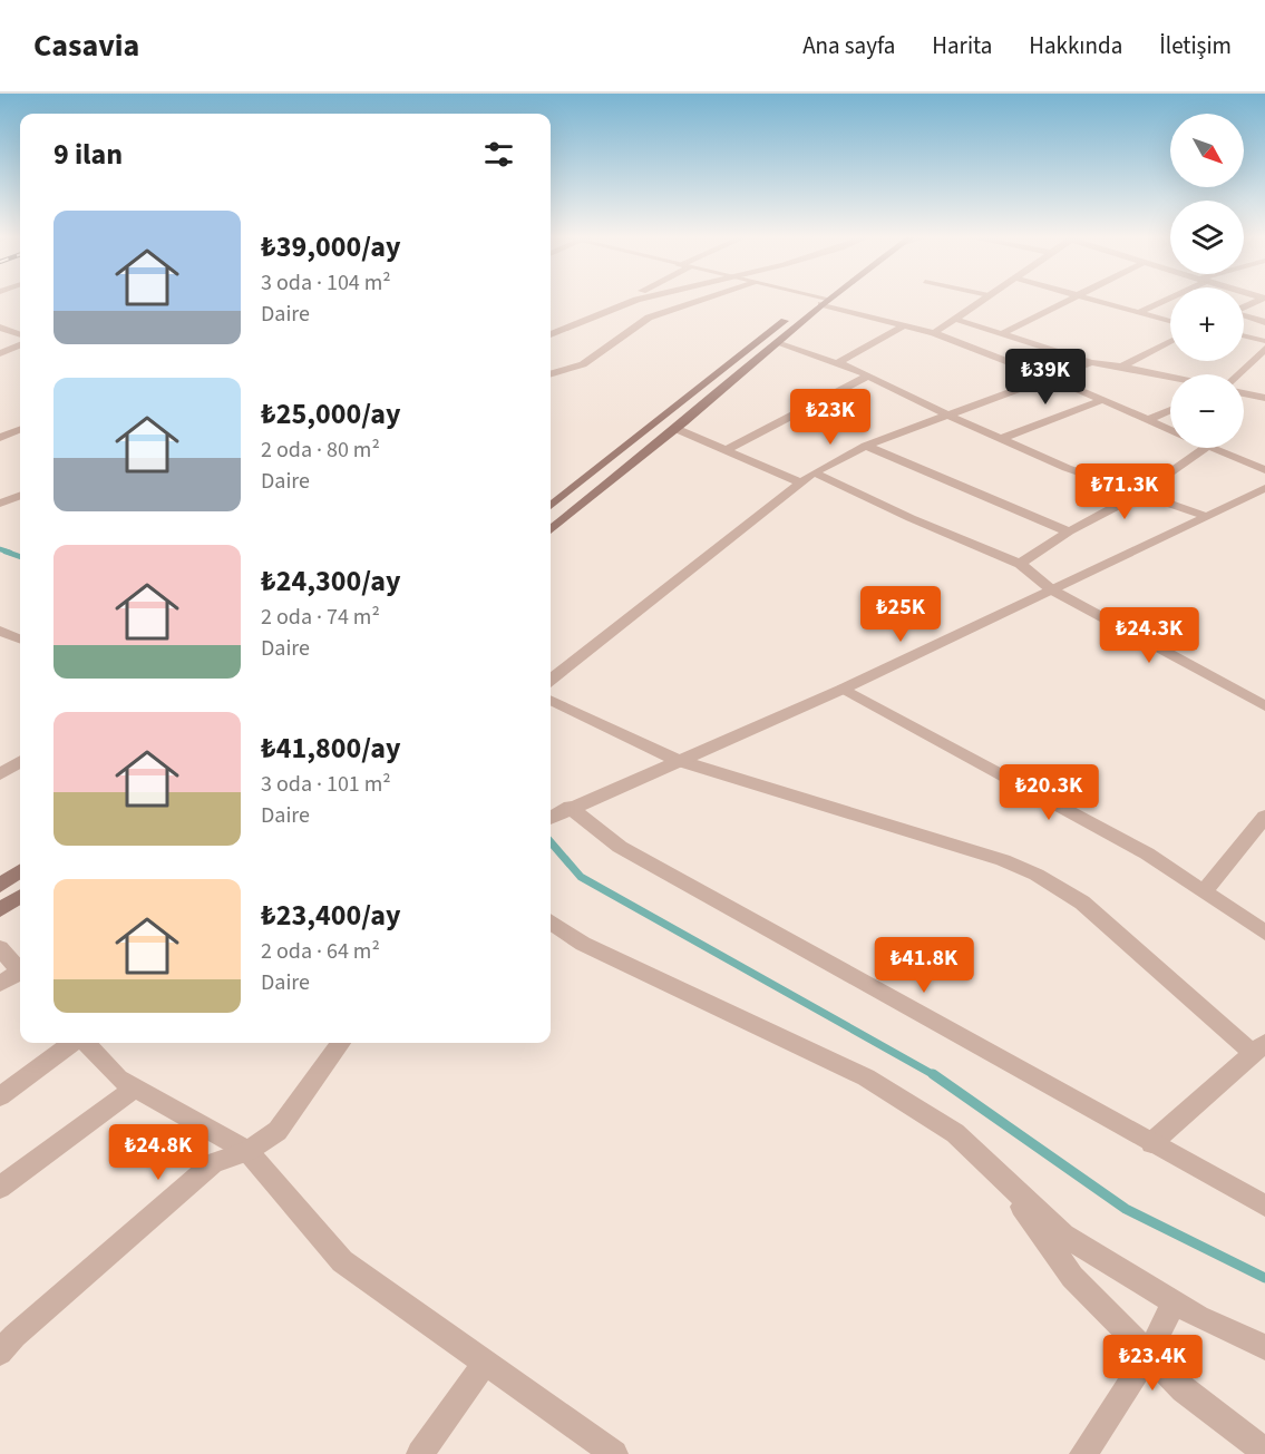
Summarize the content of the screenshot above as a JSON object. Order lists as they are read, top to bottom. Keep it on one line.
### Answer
{"north":"bottom right","page":{"header":"Casavia","nav":["Ana sayfa","Harita","Hakkında","İletişim"],"map_buttons":["+","−"],"heading":"9 ilan","list":[{"name":"₺39,000/ay","note":"3 oda · 104 m² · Daire"},{"name":"₺25,000/ay","note":"2 oda · 80 m² · Daire"},{"name":"₺24,300/ay","note":"2 oda · 74 m² · Daire"},{"name":"₺41,800/ay","note":"3 oda · 101 m² · Daire"},{"name":"₺23,400/ay","note":"2 oda · 64 m² · Daire"}],"price":["₺39K","₺23K","₺71.3K","₺25K","₺24.3K","₺20.3K","₺41.8K","₺24.8K","₺23.4K"]}}
